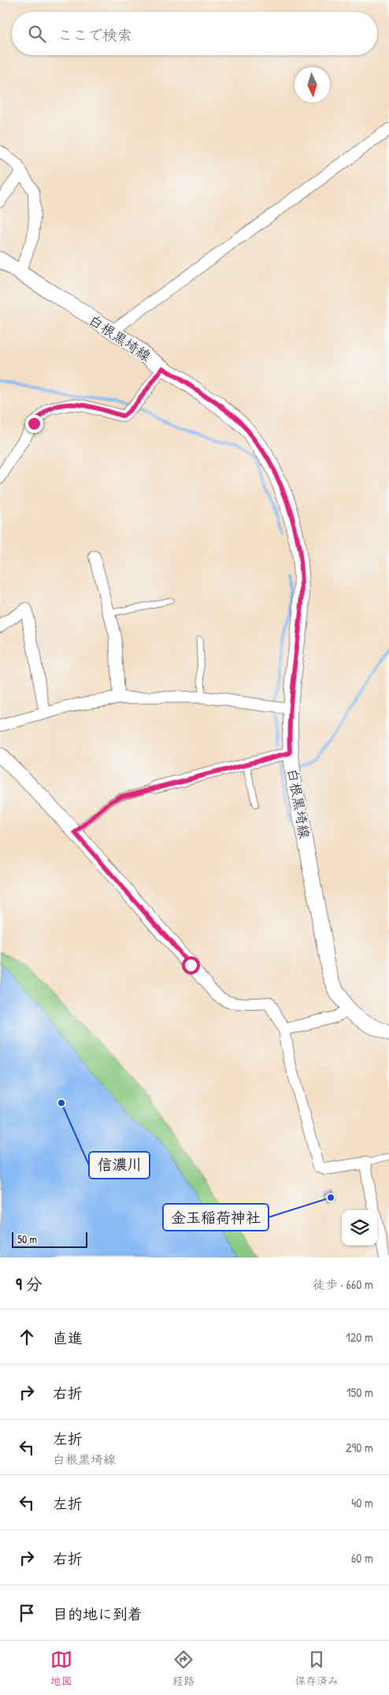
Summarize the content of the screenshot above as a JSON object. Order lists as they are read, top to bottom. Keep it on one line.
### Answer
{"streets":{"main road":["白根黒埼線"]},"places":["信濃川","金玉稲荷神社"],"scale_bar":"50 m","north":"bottom","page":{"search":"ここで検索","scale":"50 m","heading":["9 分","徒歩 · 660 m"],"list":[["直進","120 m"],["右折","150 m"],["左折","白根黒埼線","290 m"],["左折","40 m"],["右折","60 m"],"目的地に到着"],"nav":["地図","経路","保存済み"]}}
